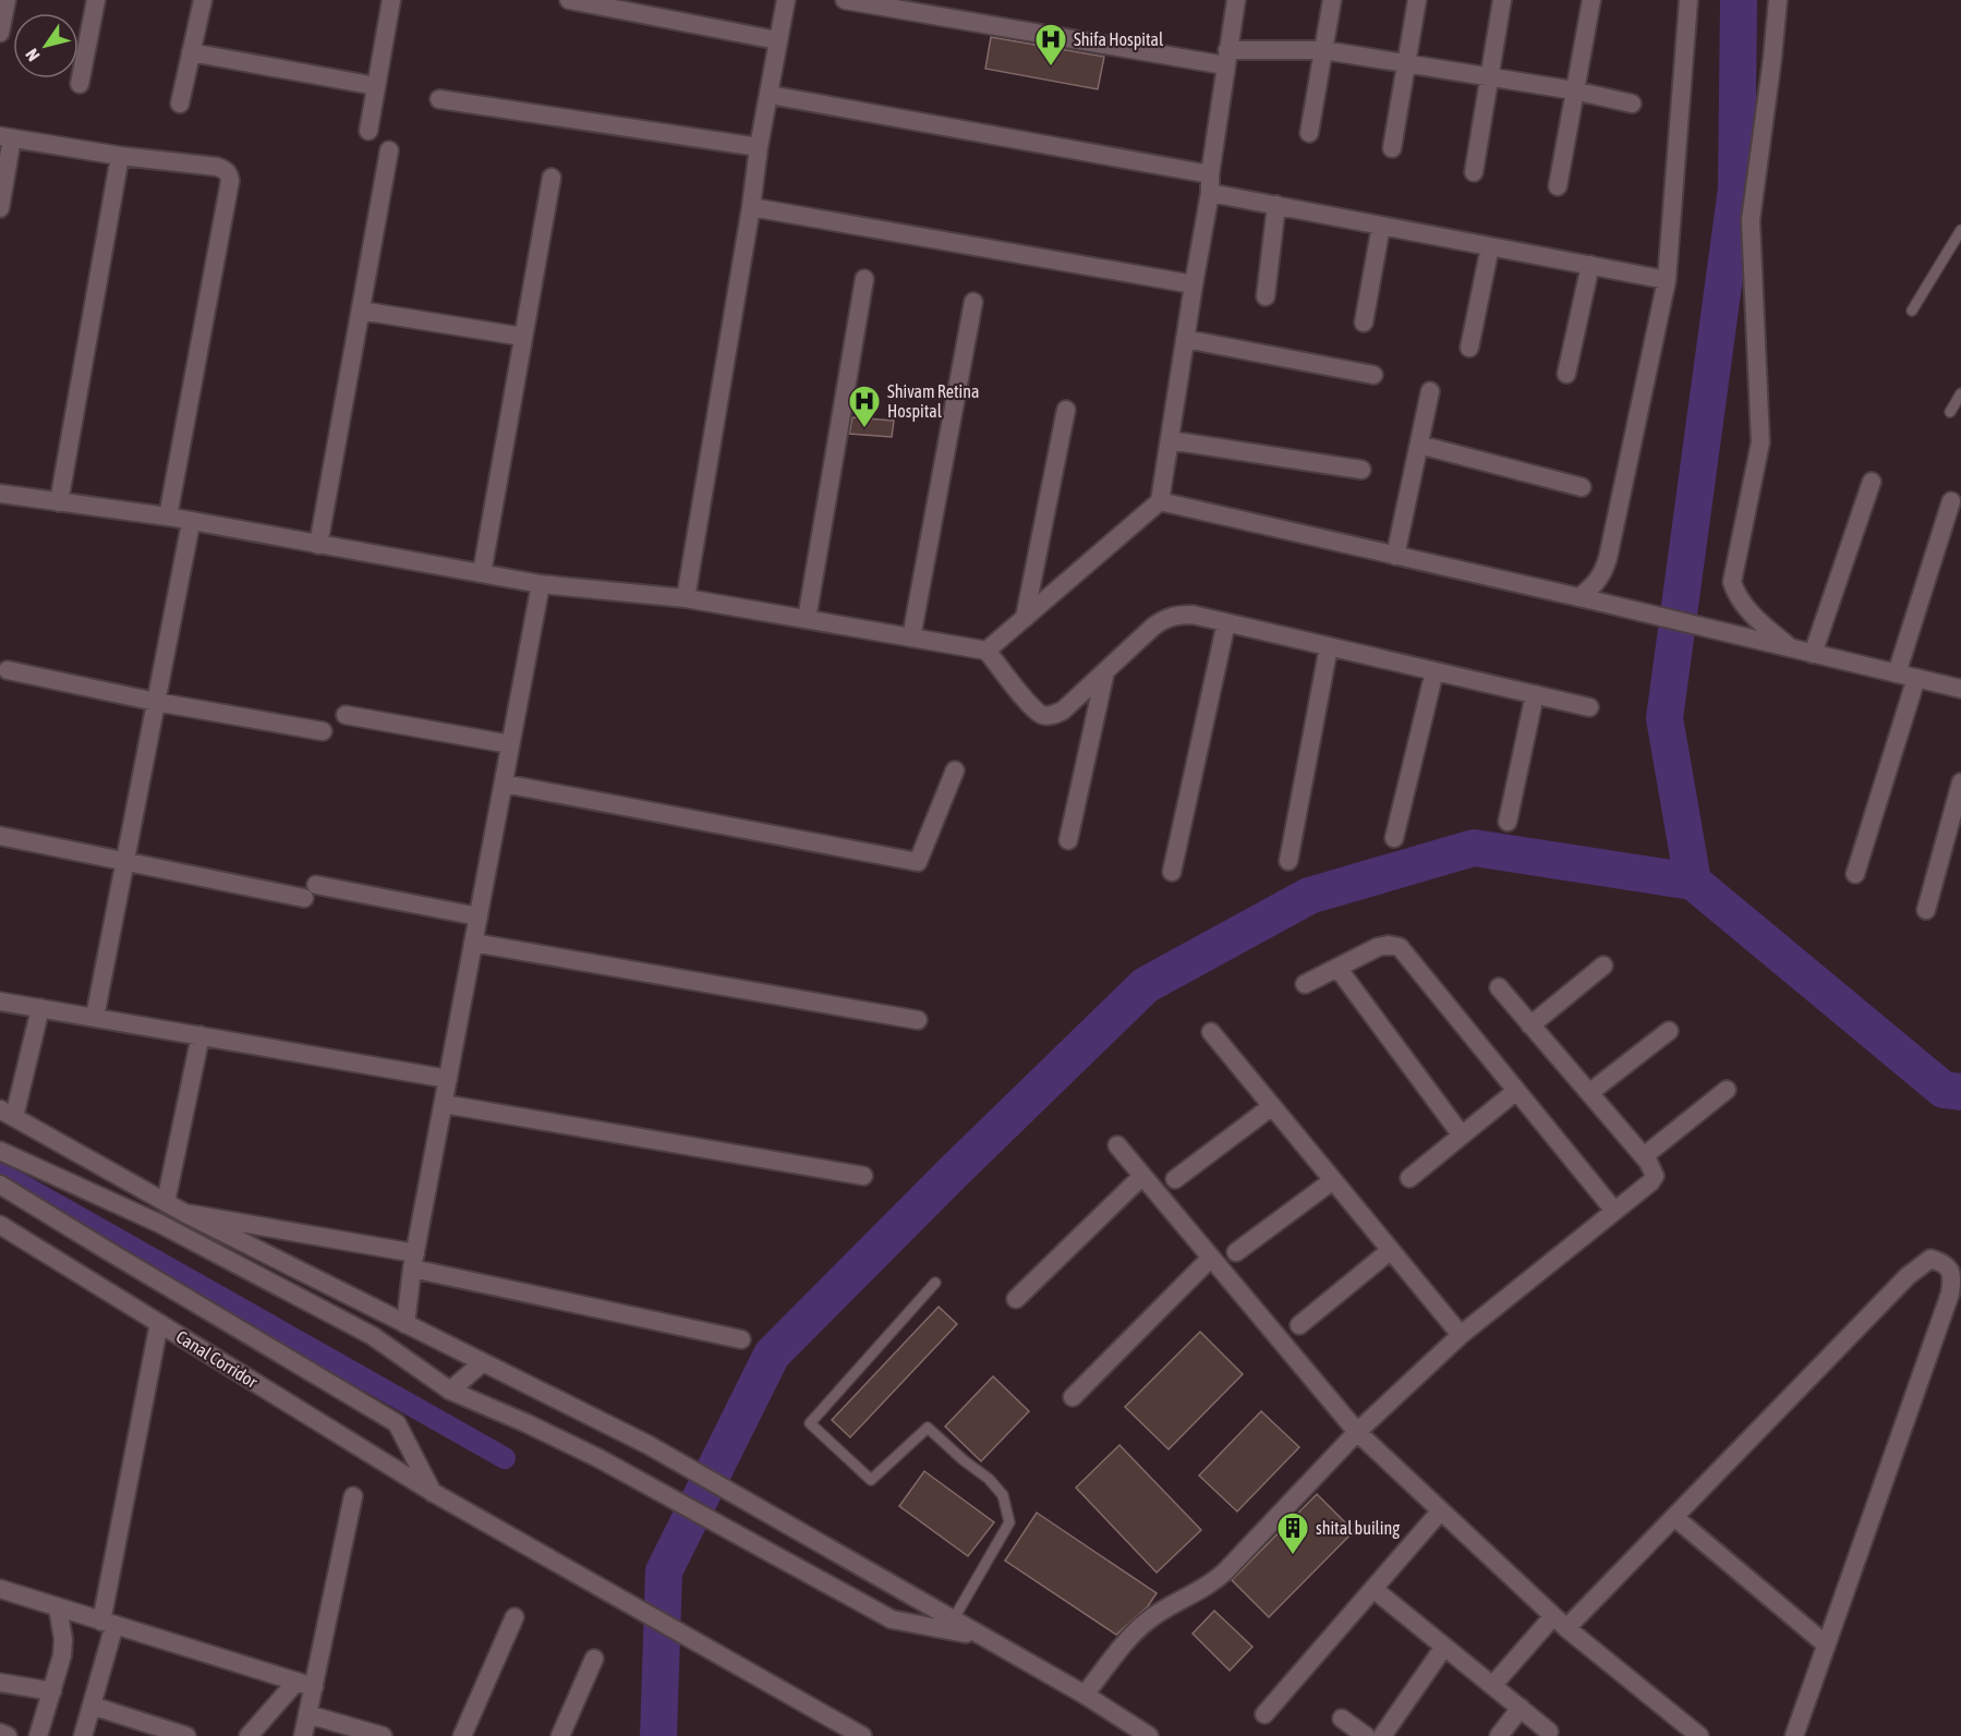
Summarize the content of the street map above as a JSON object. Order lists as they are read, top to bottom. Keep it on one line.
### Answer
{"streets":{"street":["Canal Corridor"]},"places":{"hospital":["Shifa Hospital","Shivam Retina Hospital"],"building":["shital builing"]},"north":"bottom left"}
